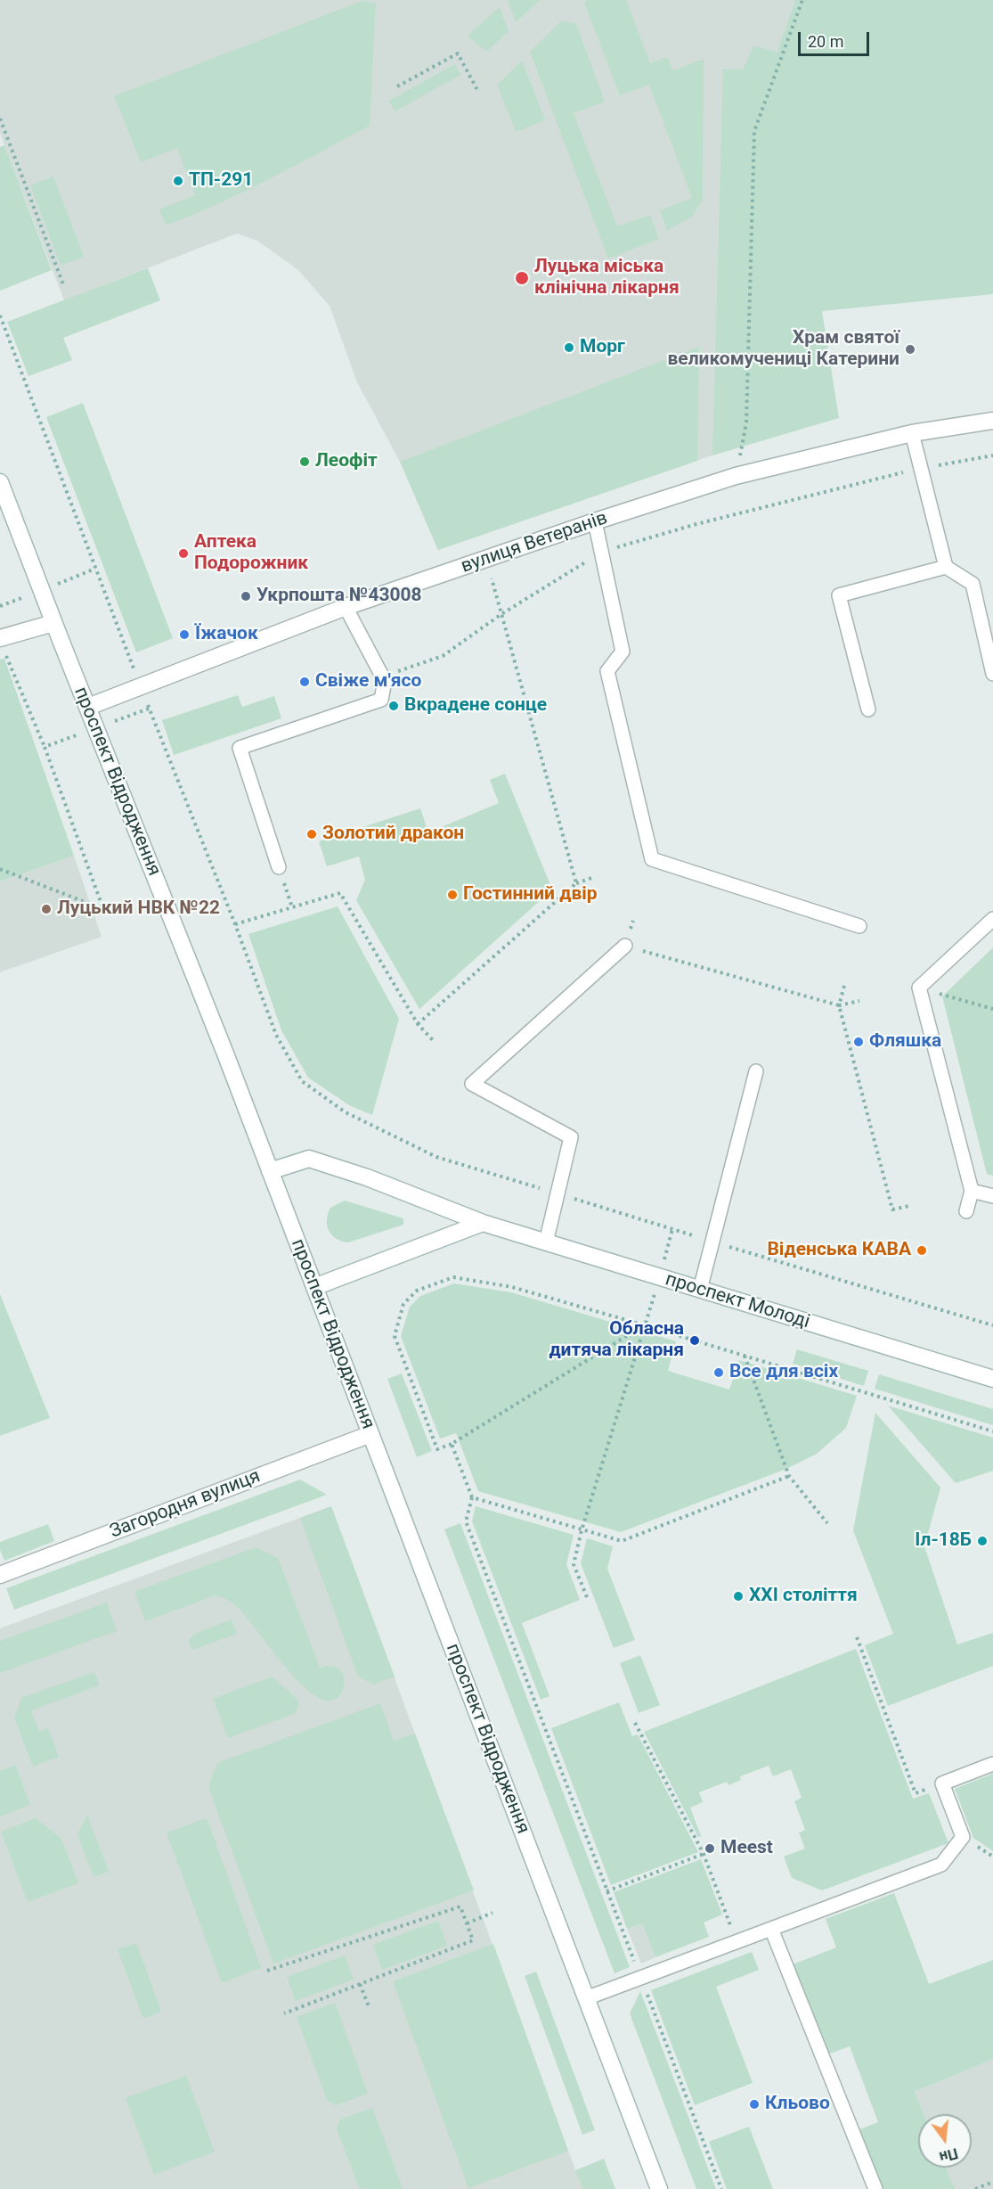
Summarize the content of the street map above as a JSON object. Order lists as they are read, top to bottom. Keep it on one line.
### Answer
{"streets":{"street":["вулиця Ветеранів","проспект Відродження","проспект Молоді","Загородня вулиця"]},"crossings":[["вулиця Ветеранів","проспект Відродження"],["проспект Відродження","проспект Молоді"],["проспект Відродження","Загородня вулиця"]],"places":["ТП-291","Луцька міська клінічна лікарня","Морг","Храм святої великомучениці Катерини","Леофіт","Аптека Подорожник","Укрпошта №43008","Їжачок","Свіже м'ясо","Вкрадене сонце","Золотий дракон","Гостинний двір","Луцький НВК №22","Фляшка","Віденська КАВА","Обласна дитяча лікарня","Все для всіх","Іл-18Б","ХХІ століття","Meest","Кльово"],"scale_bar":"20 m","north":"bottom"}
